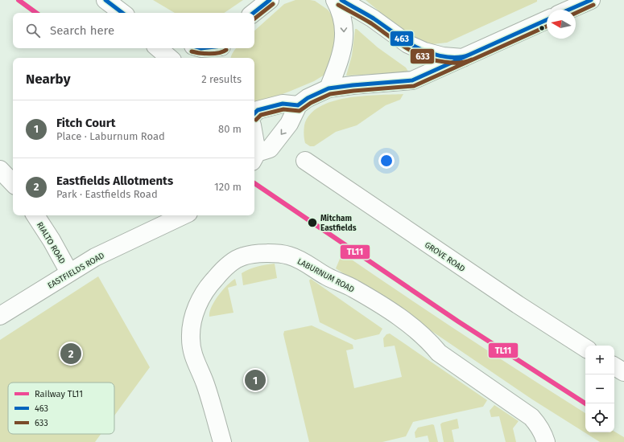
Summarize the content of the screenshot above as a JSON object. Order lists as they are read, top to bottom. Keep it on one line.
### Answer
{"streets":{"street":["RIALTO ROAD","GROVE ROAD","EASTFIELDS ROAD","LABURNUM ROAD"]},"crossings":[["RIALTO ROAD","EASTFIELDS ROAD"]],"places":["Mitcham Eastfields"],"lines":["rail line TL11","transit line 463","transit line 633"],"legend":["Railway TL11","463","633"],"north":"left","page":{"search":"Search here","heading":["Nearby","2 results"],"list":[{"mark":"1","name":"Fitch Court","note":"Place · Laburnum Road","value":"80 m"},{"mark":"2","name":"Eastfields Allotments","note":"Park · Eastfields Road","value":"120 m"}],"pins":["2","1"],"map_buttons":["+","−"]}}
